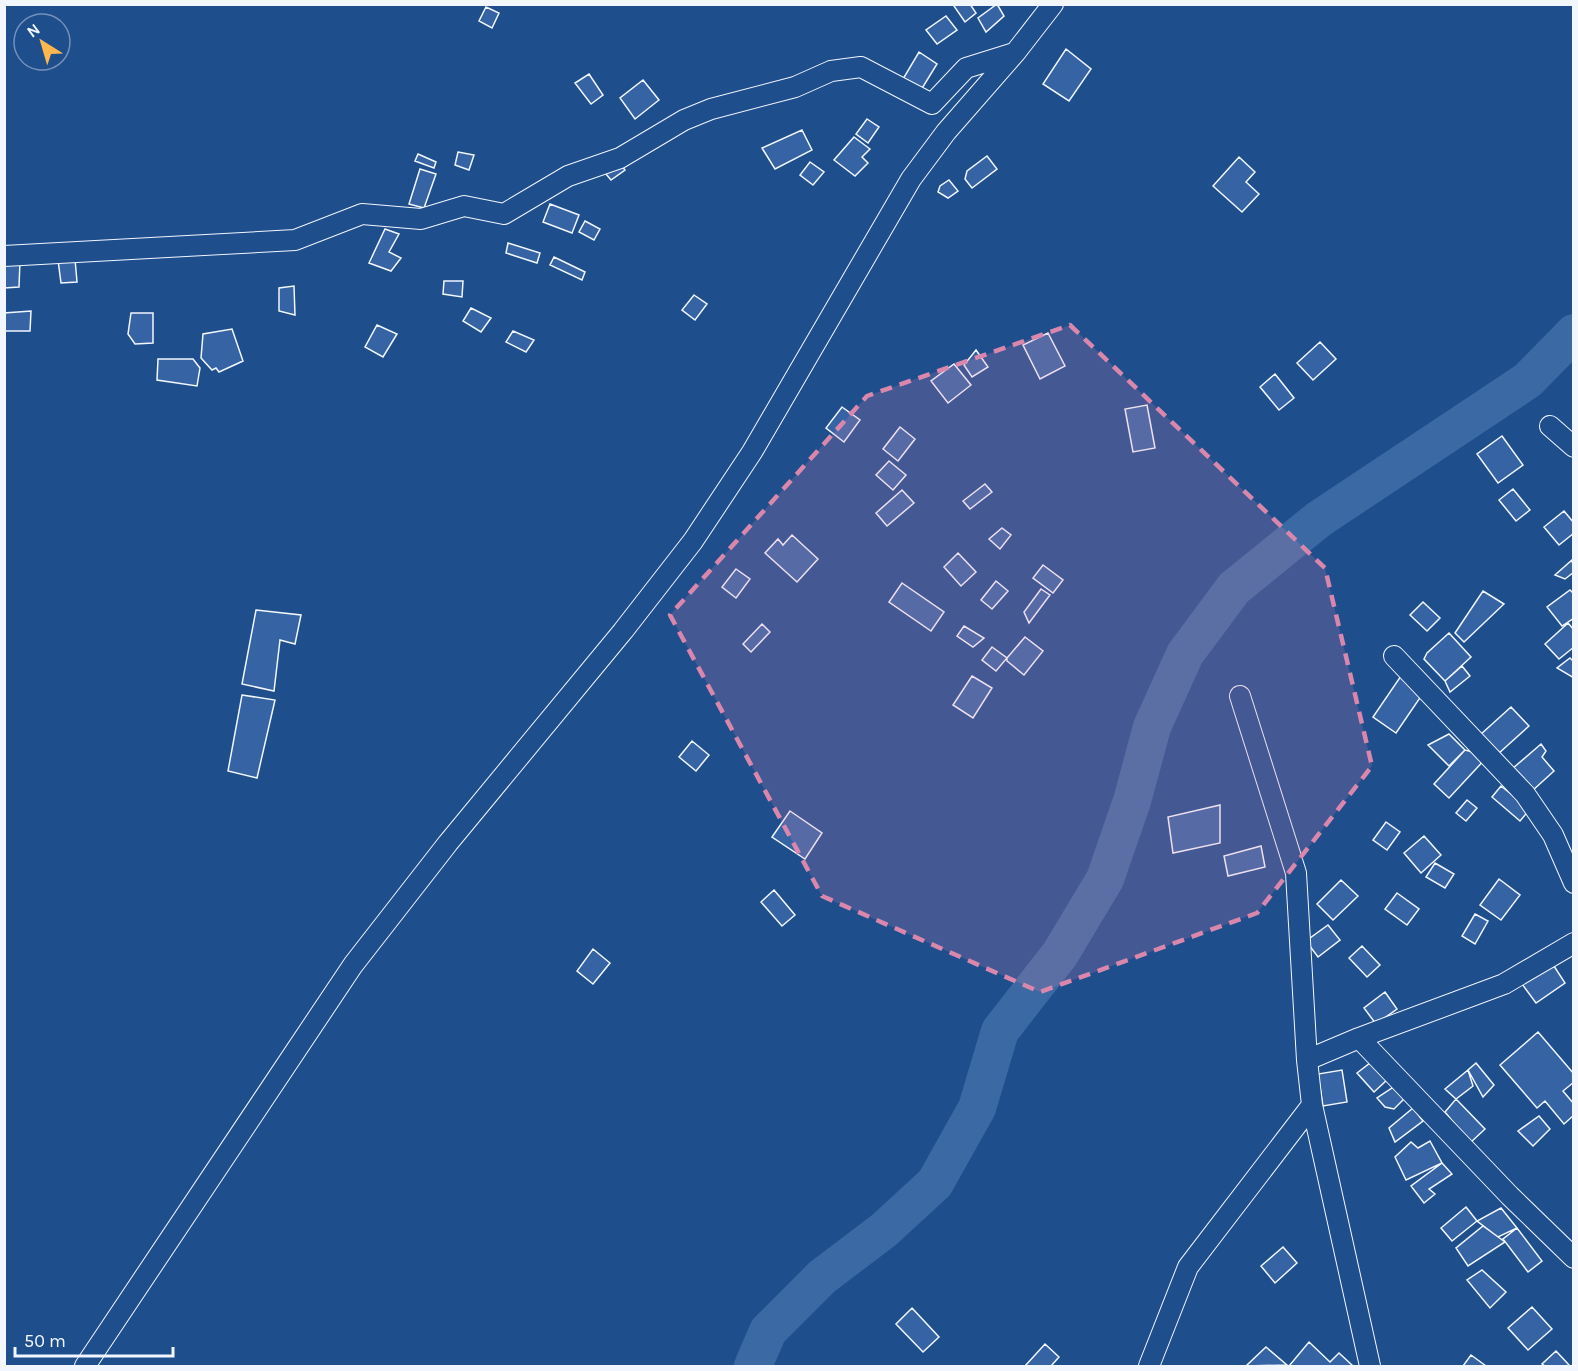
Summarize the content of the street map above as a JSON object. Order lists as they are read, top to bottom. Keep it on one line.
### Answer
{"scale_bar":"50 m","north":"top left"}
